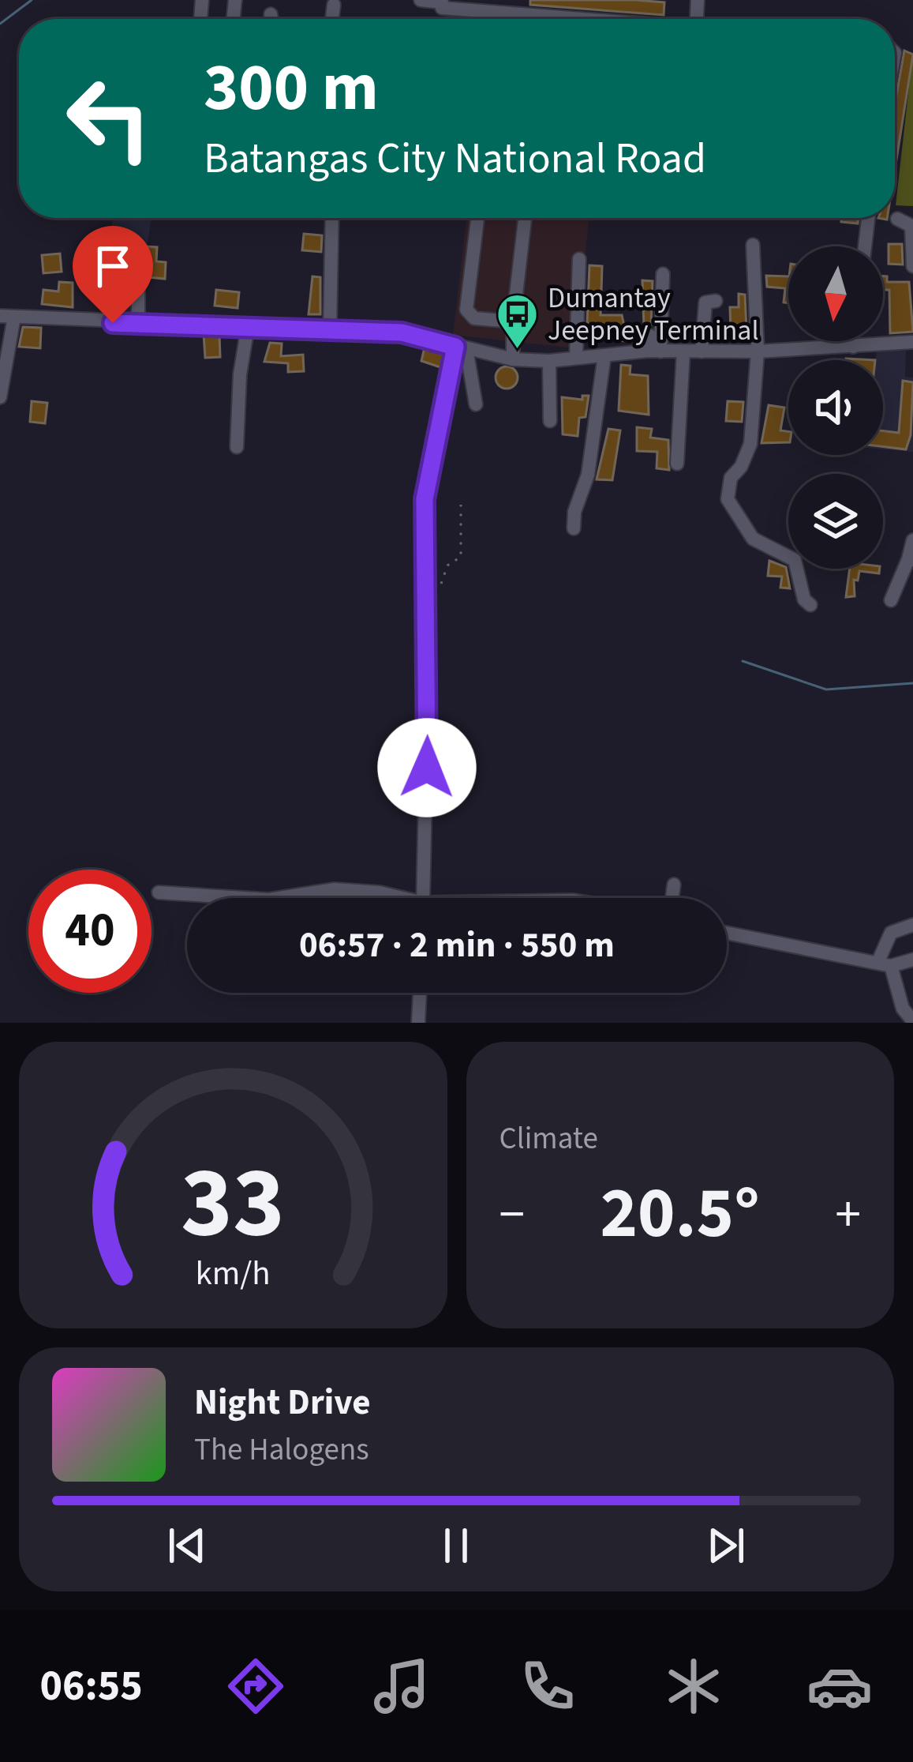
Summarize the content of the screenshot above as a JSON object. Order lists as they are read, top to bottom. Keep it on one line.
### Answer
{"places":{"bus stop":["Dumantay Jeepney Terminal"]},"north":"bottom","page":{"turn":["300 m","Batangas City National Road"],"limit":"40","trip":"06:57 · 2 min · 550 m","tile":"Climate","heat":["−","20.5°","+"],"song":["Night Drive","The Halogens"],"tabs":"06:55","gauge":["33","km/h"]}}
